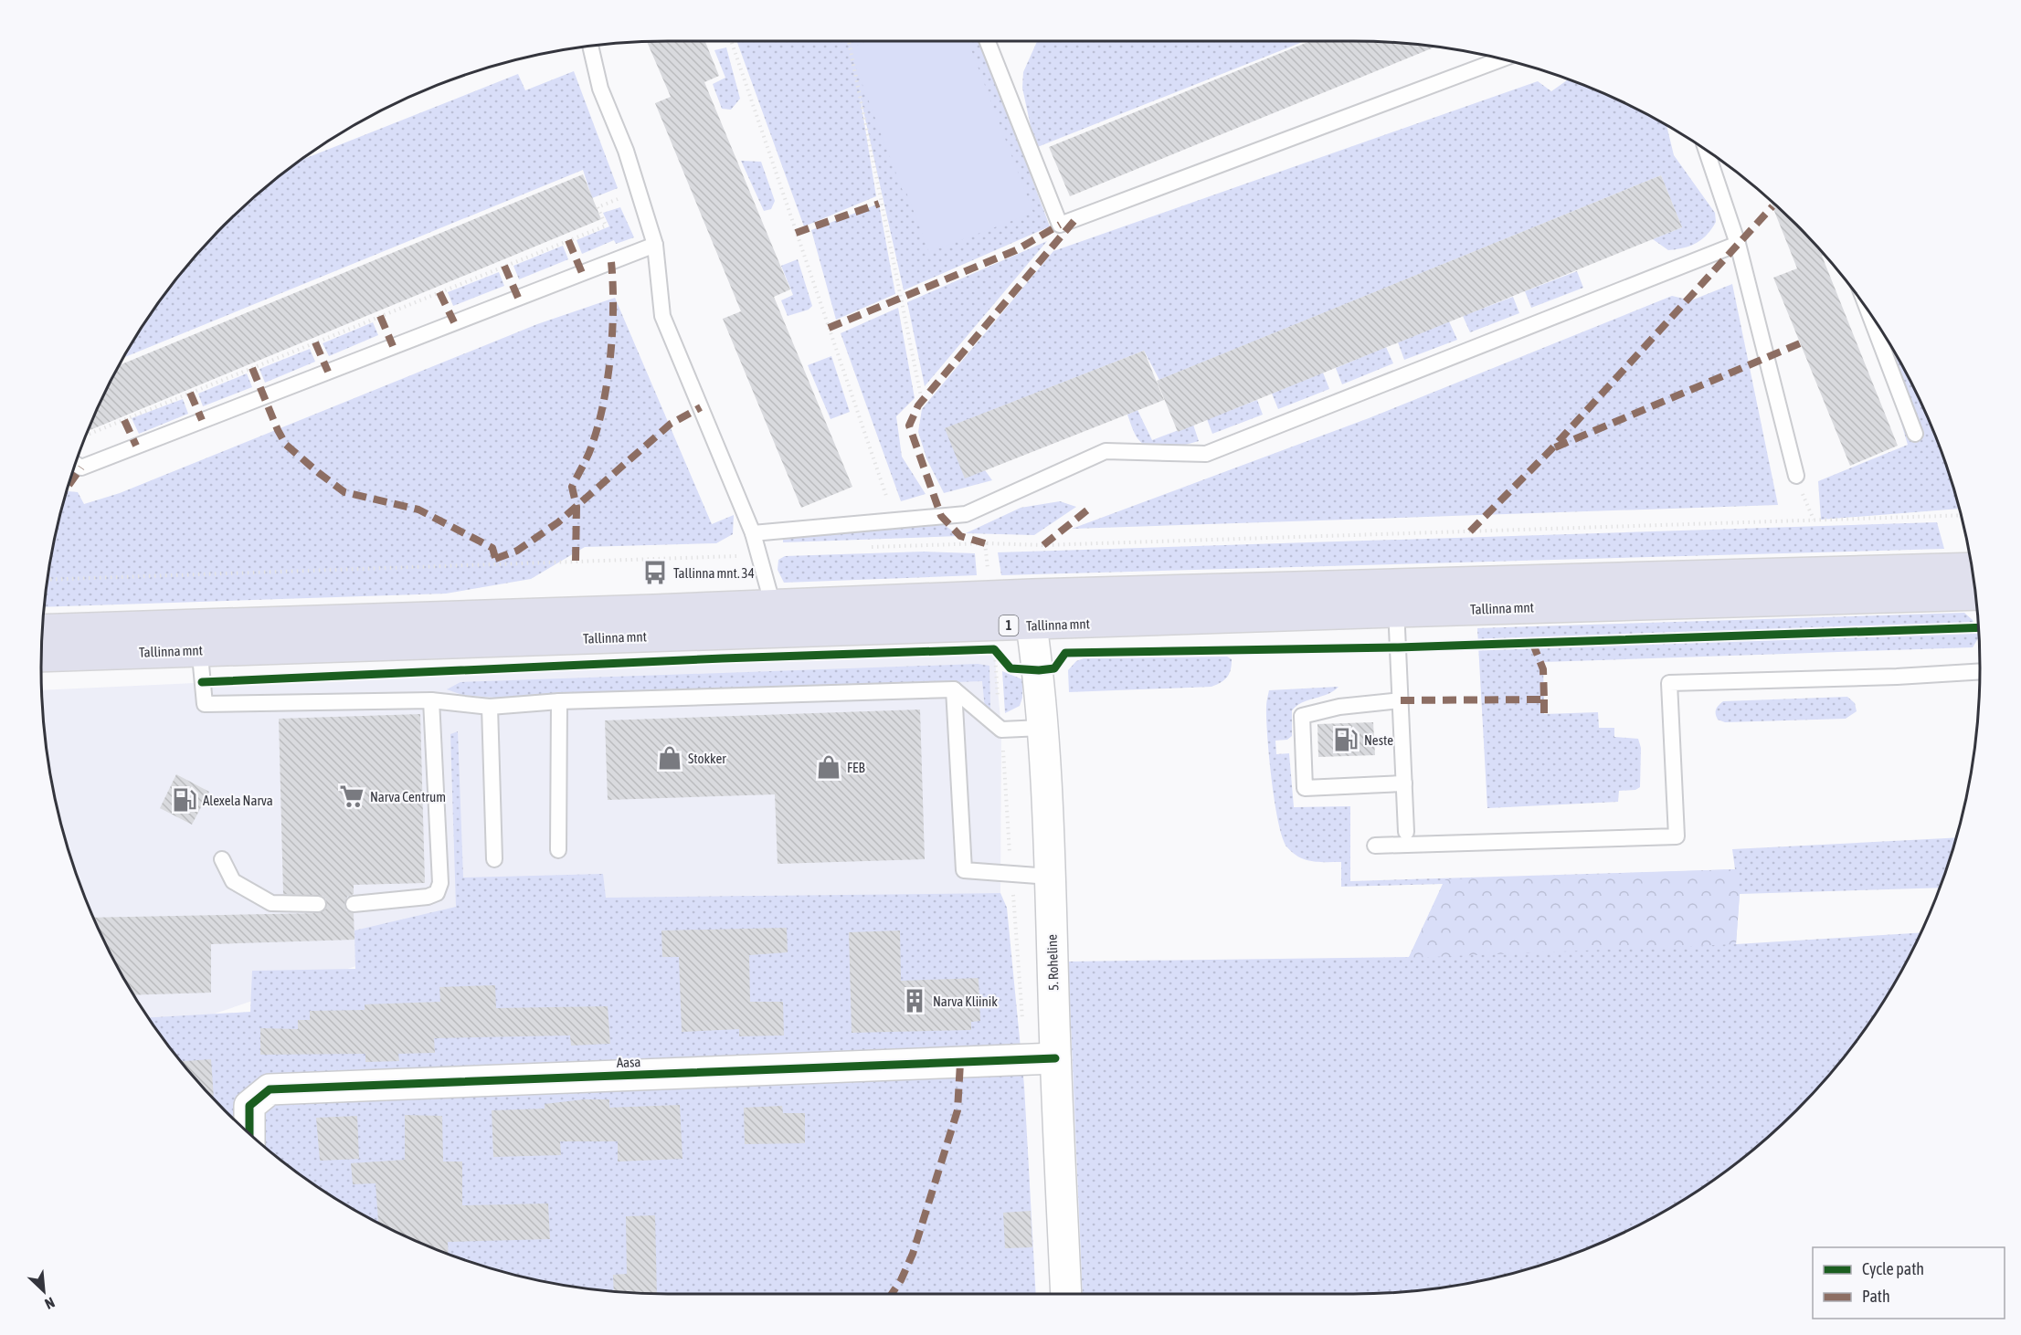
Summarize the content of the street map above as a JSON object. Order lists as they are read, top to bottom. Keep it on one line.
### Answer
{"streets":{"highway":["Tallinna mnt","1"],"street":["5. Roheline","Aasa"]},"crossings":[["Tallinna mnt","5. Roheline"],["5. Roheline","Aasa"]],"places":{"bus stop":["Tallinna mnt. 34"],"fuel station":["Neste","Alexela Narva"],"shop":["Stokker","FEB"],"supermarket":["Narva Centrum"],"building":["Narva Kliinik"]},"legend":["Cycle path","Path"],"north":"bottom right"}
